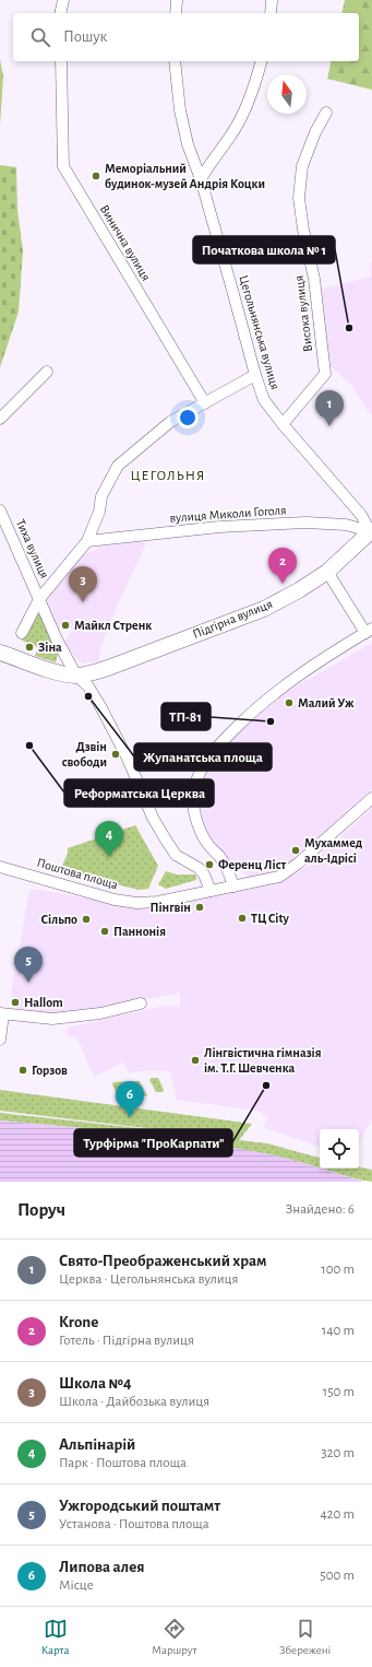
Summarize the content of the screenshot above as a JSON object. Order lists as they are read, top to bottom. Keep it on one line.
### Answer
{"streets":{"main road":["Підгірна вулиця"],"street":["Винична вулиця","Висока вулиця","Цегольнянська вулиця","вулиця Миколи Гоголя","Тиха вулиця","Поштова площа"]},"crossings":[["Висока вулиця","Цегольнянська вулиця"],["Цегольнянська вулиця","вулиця Миколи Гоголя"],["Цегольнянська вулиця","Підгірна вулиця"],["вулиця Миколи Гоголя","Підгірна вулиця"],["Тиха вулиця","Підгірна вулиця"],["Тиха вулиця","Поштова площа"]],"districts":["ЦЕГОЛЬНЯ"],"places":["Меморіальний будинок-музей Андрія Коцки","Початкова школа № 1","Майкл Стренк","Зіна","Жупанатська площа","Малий Уж","ТП-81","Реформатська Церква","Дзвін свободи","Мухаммед аль-Ідрісі","Ференц Ліст","Пінгвін","ТЦ City","Сільпо","Паннонія","Hallom","Лінгвістична гімназія ім. Т.Г. Шевченка","Горзов","Турфірма \"ПроКарпати\""],"north":"top","page":{"search":"Пошук","pins":["1","2","3","4","5","6"],"heading":["Поруч","Знайдено: 6"],"list":[{"mark":"1","name":"Свято-Преображенський храм","note":"Церква · Цегольнянська вулиця","value":"100 m"},{"mark":"2","name":"Krone","note":"Готель · Підгірна вулиця","value":"140 m"},{"mark":"3","name":"Школа №4","note":"Школа · Дайбозька вулиця","value":"150 m"},{"mark":"4","name":"Альпінарій","note":"Парк · Поштова площа","value":"320 m"},{"mark":"5","name":"Ужгородський поштамт","note":"Установа · Поштова площа","value":"420 m"},{"mark":"6","name":"Липова алея","note":"Місце","value":"500 m"}],"nav":["Карта","Маршрут","Збережені"]}}
